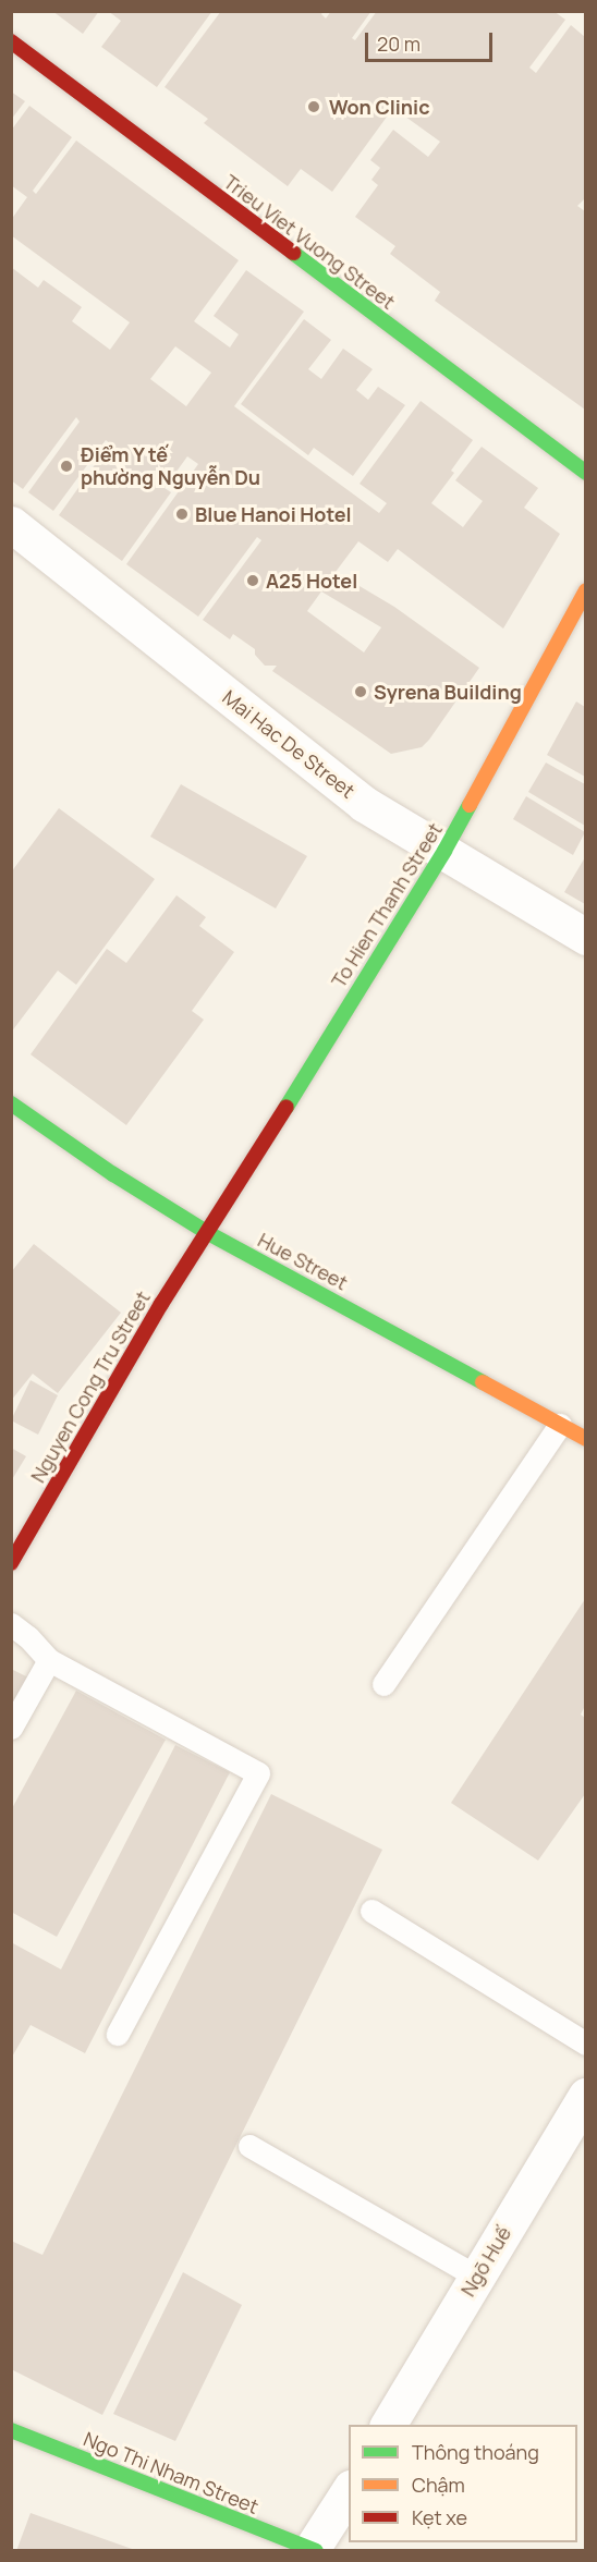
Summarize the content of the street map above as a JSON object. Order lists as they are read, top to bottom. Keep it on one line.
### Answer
{"streets":{"street":["Trieu Viet Vuong Street","Mai Hac De Street","To Hien Thanh Street","Hue Street","Nguyen Cong Tru Street","Ngõ Huế","Ngo Thi Nham Street"]},"crossings":[["Mai Hac De Street","To Hien Thanh Street"],["To Hien Thanh Street","Hue Street"],["To Hien Thanh Street","Nguyen Cong Tru Street"],["Hue Street","Nguyen Cong Tru Street"]],"places":["Won Clinic","Điểm Y tế phường Nguyễn Du","Blue Hanoi Hotel","A25 Hotel","Syrena Building"],"legend":["Thông thoáng","Chậm","Kẹt xe"],"scale_bar":"20 m"}
